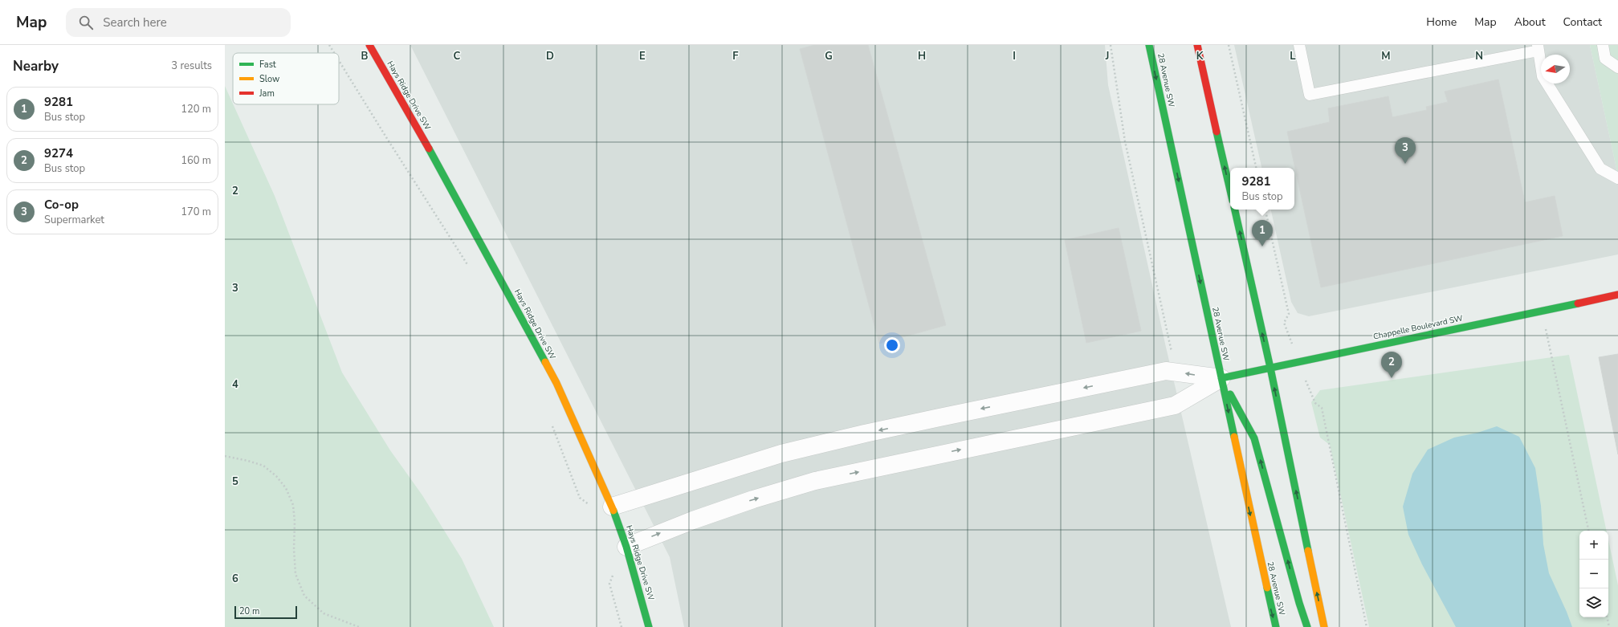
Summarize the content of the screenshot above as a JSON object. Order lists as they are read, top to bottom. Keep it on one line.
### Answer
{"streets":{"main road":["28 Avenue SW","Hays Ridge Drive SW","Chappelle Boulevard SW"]},"crossings":[["28 Avenue SW","Chappelle Boulevard SW"]],"legend":["Fast","Slow","Jam"],"scale_bar":"20 m","north":"left","page":{"header":"Map","search":"Search here","nav":["Home","Map","About","Contact"],"heading":["Nearby","3 results"],"list":[{"mark":"1","name":"9281","note":"Bus stop","value":"120 m"},{"mark":"2","name":"9274","note":"Bus stop","value":"160 m"},{"mark":"3","name":"Co-op","note":"Supermarket","value":"170 m"}],"pins":["3","1","2"],"popup":["9281","Bus stop"],"map_buttons":["+","−"],"scale":"20 m"},"grid":{"columns":["B","C","D","E","F","G","H","I","J","K","L","M","N"],"rows":["2","3","4","5","6"]}}
